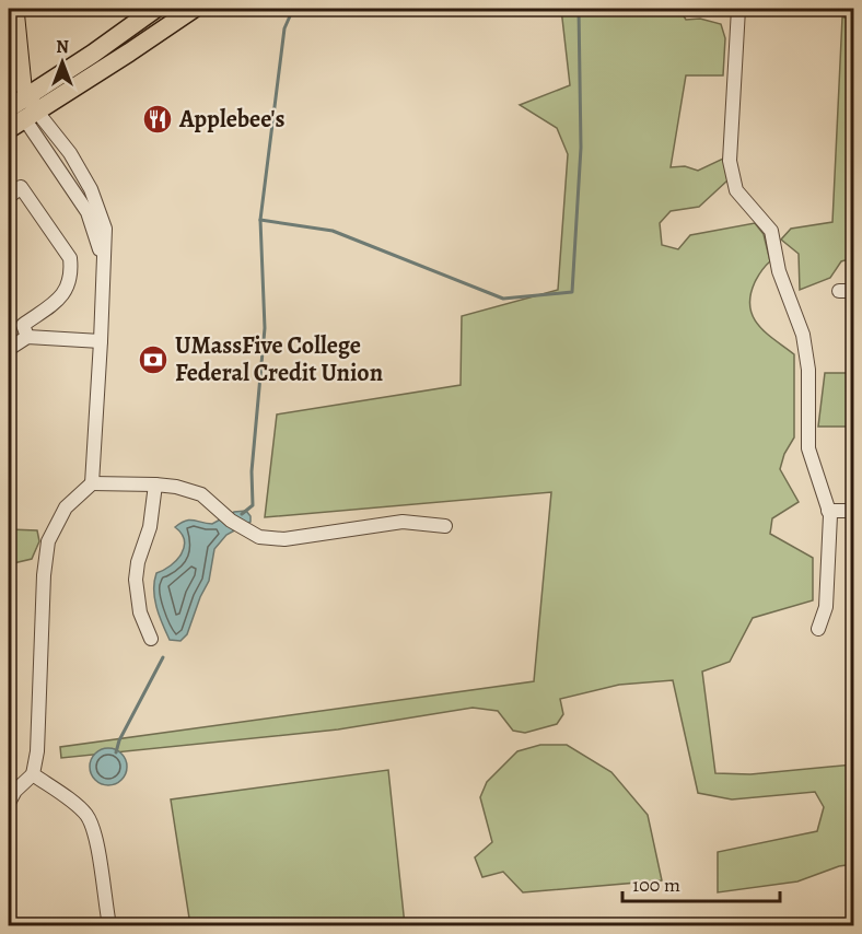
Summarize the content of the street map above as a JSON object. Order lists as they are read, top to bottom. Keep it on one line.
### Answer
{"places":{"restaurant":["Applebee's"],"bank":["UMassFive College Federal Credit Union"]},"scale_bar":"100 m","north":"top"}
